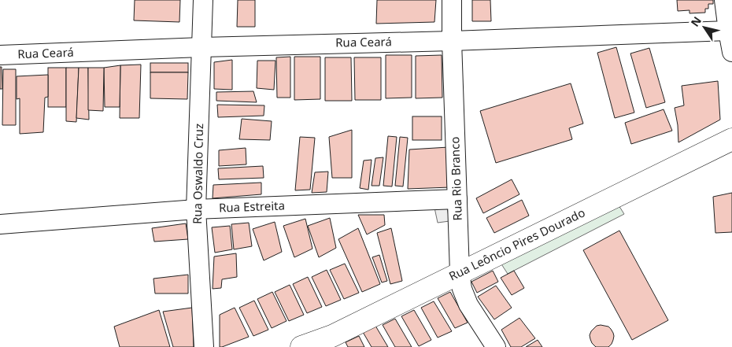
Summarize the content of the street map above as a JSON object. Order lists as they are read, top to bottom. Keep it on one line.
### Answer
{"streets":{"main road":["Rua Leôncio Pires Dourado"],"street":["Rua Ceará","Rua Oswaldo Cruz","Rua Rio Branco","Rua Estreita"]},"crossings":[["Rua Ceará","Rua Oswaldo Cruz"],["Rua Ceará","Rua Rio Branco"],["Rua Oswaldo Cruz","Rua Estreita"],["Rua Rio Branco","Rua Estreita"],["Rua Rio Branco","Rua Leôncio Pires Dourado"]],"north":"top left"}
